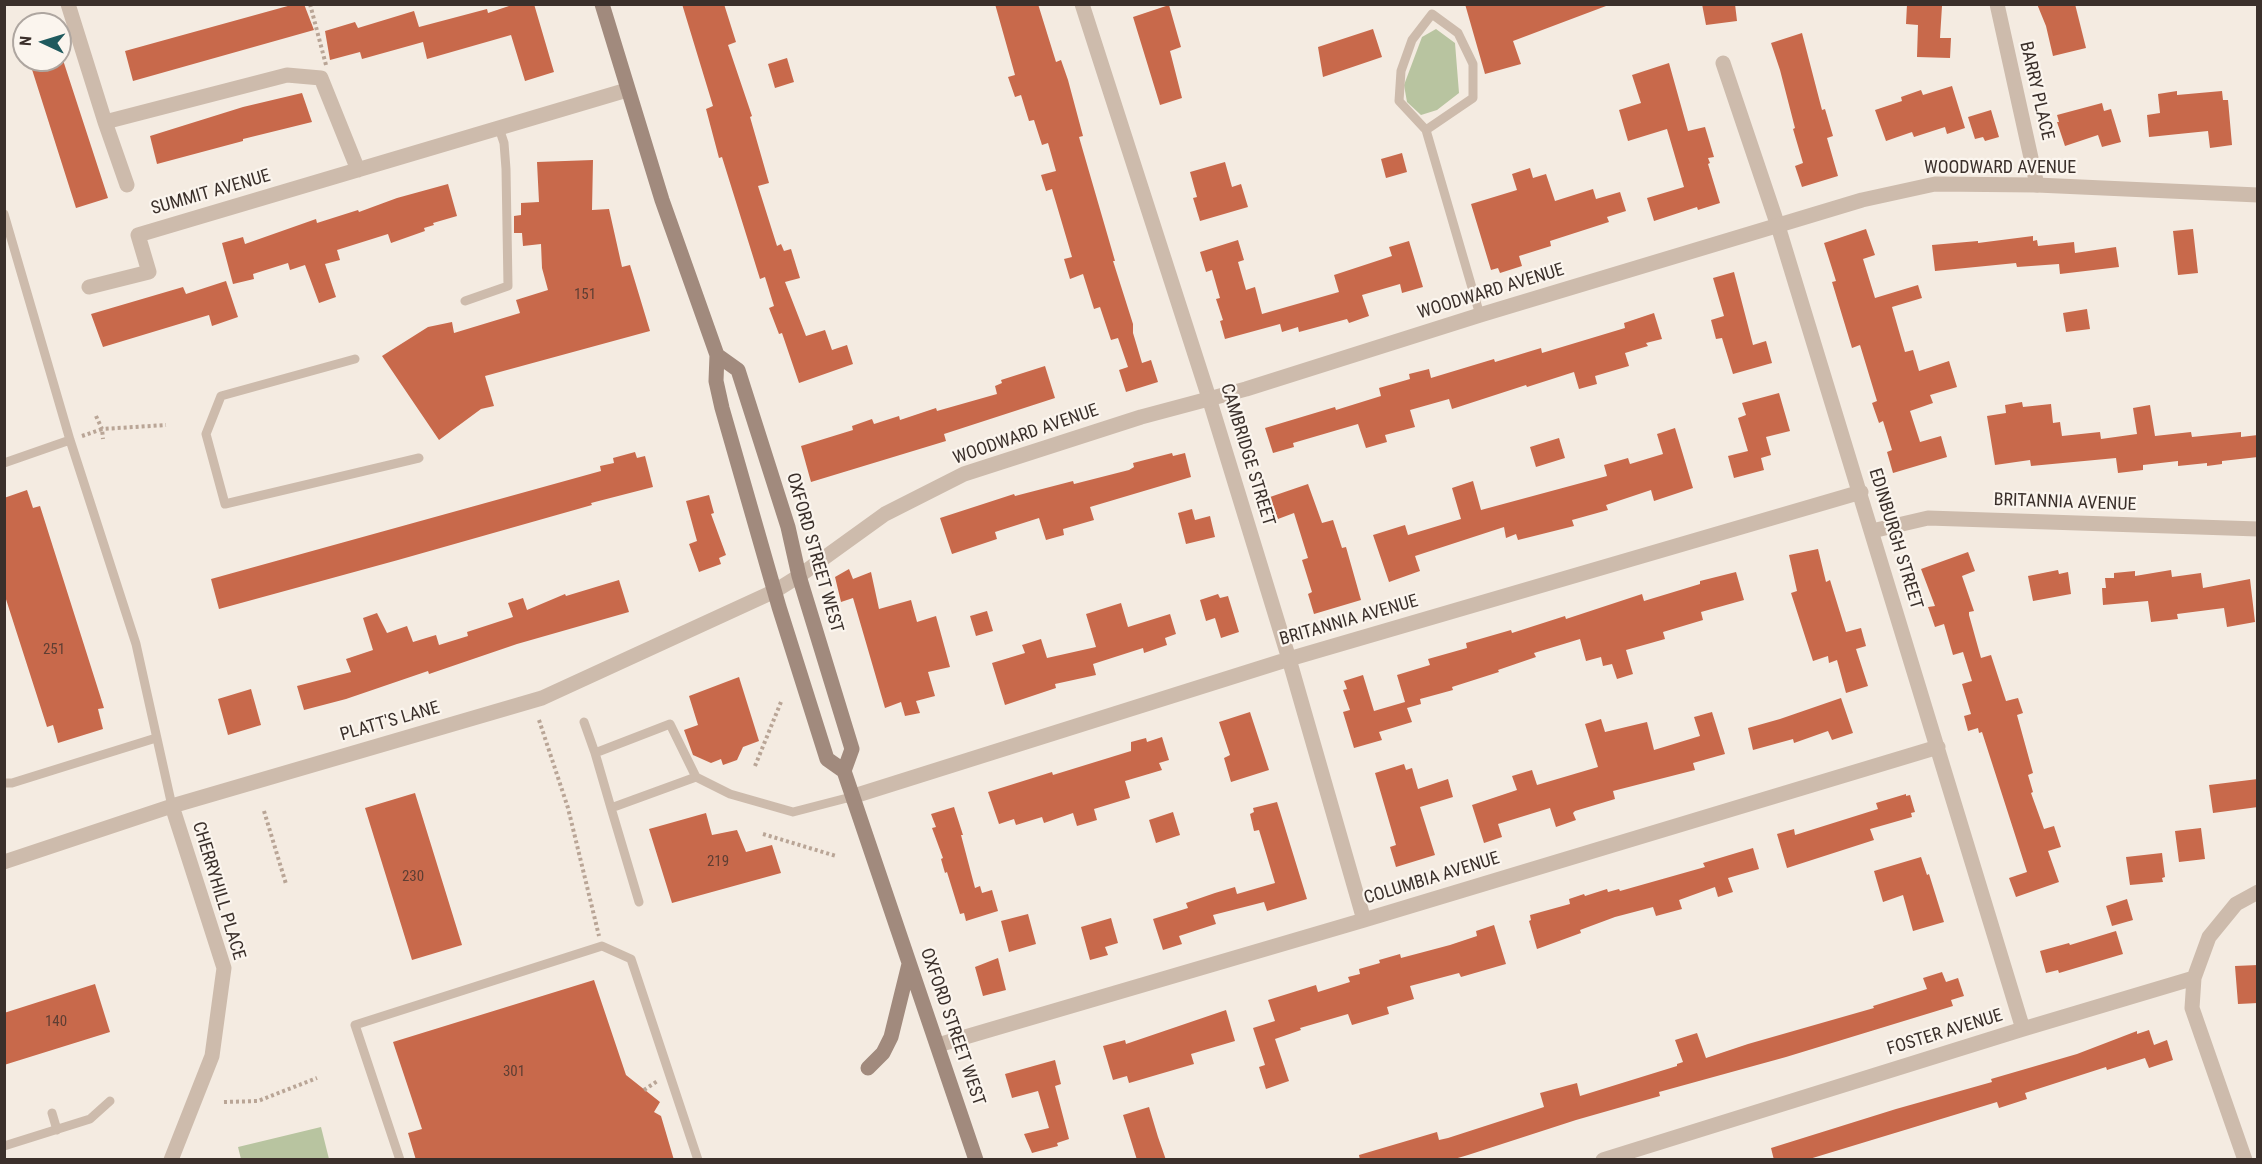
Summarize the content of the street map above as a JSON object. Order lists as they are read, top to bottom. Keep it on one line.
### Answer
{"streets":{"main road":["OXFORD STREET WEST"],"street":["BARRY PLACE","WOODWARD AVENUE","SUMMIT AVENUE","CAMBRIDGE STREET","BRITANNIA AVENUE","EDINBURGH STREET","PLATT'S LANE","COLUMBIA AVENUE","CHERRYHILL PLACE","FOSTER AVENUE"]},"crossings":[["BARRY PLACE","WOODWARD AVENUE"],["WOODWARD AVENUE","CAMBRIDGE STREET"],["WOODWARD AVENUE","EDINBURGH STREET"],["WOODWARD AVENUE","OXFORD STREET WEST"],["WOODWARD AVENUE","PLATT'S LANE"],["SUMMIT AVENUE","OXFORD STREET WEST"],["CAMBRIDGE STREET","BRITANNIA AVENUE"],["CAMBRIDGE STREET","COLUMBIA AVENUE"],["BRITANNIA AVENUE","EDINBURGH STREET"],["BRITANNIA AVENUE","OXFORD STREET WEST"],["EDINBURGH STREET","COLUMBIA AVENUE"],["EDINBURGH STREET","FOSTER AVENUE"],["OXFORD STREET WEST","PLATT'S LANE"],["OXFORD STREET WEST","COLUMBIA AVENUE"],["PLATT'S LANE","CHERRYHILL PLACE"]],"house_numbers":["151","251","219","230","140","301"],"north":"left"}
